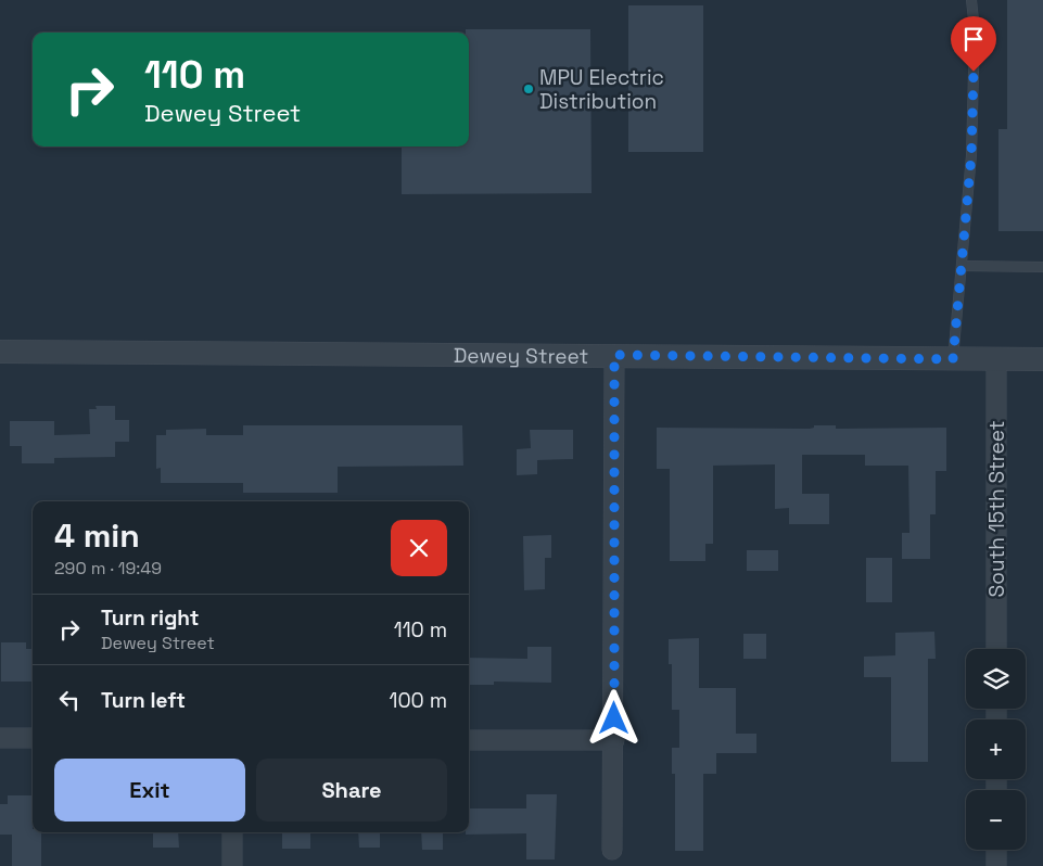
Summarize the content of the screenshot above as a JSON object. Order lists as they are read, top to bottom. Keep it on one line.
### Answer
{"streets":{"street":["Dewey Street","South 15th Street"]},"crossings":[["Dewey Street","South 15th Street"]],"places":["MPU Electric Distribution"],"page":{"turn":["110 m","Dewey Street"],"heading":["4 min","290 m · 19:49"],"list":[{"name":"Turn right","note":"Dewey Street","value":"110 m"},{"name":"Turn left","value":"100 m"}],"map_buttons":["+","−"],"buttons":["Exit","Share"]}}
